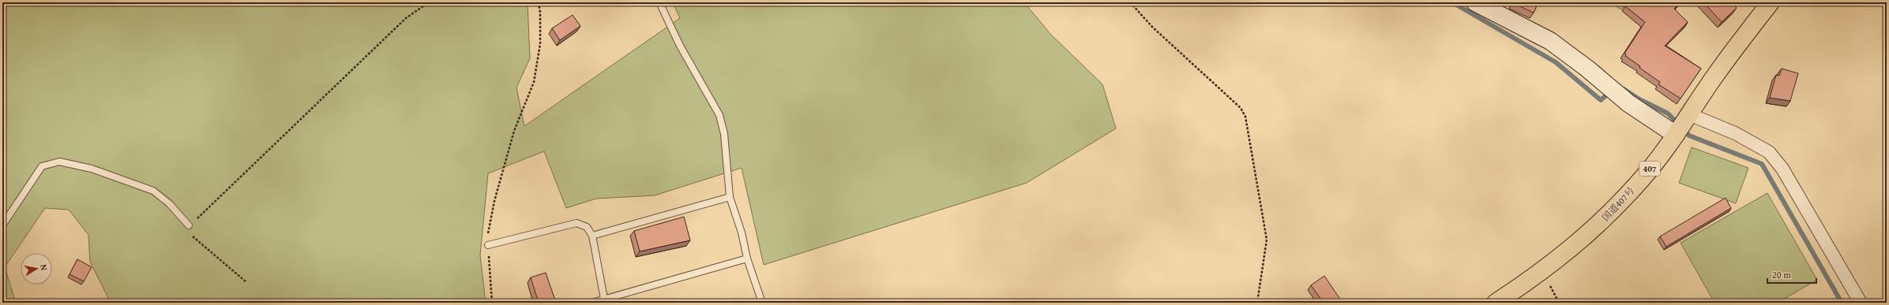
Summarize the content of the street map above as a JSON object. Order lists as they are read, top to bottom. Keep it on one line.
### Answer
{"streets":{"highway":["407","国道407号"]},"scale_bar":"20 m","north":"right"}
